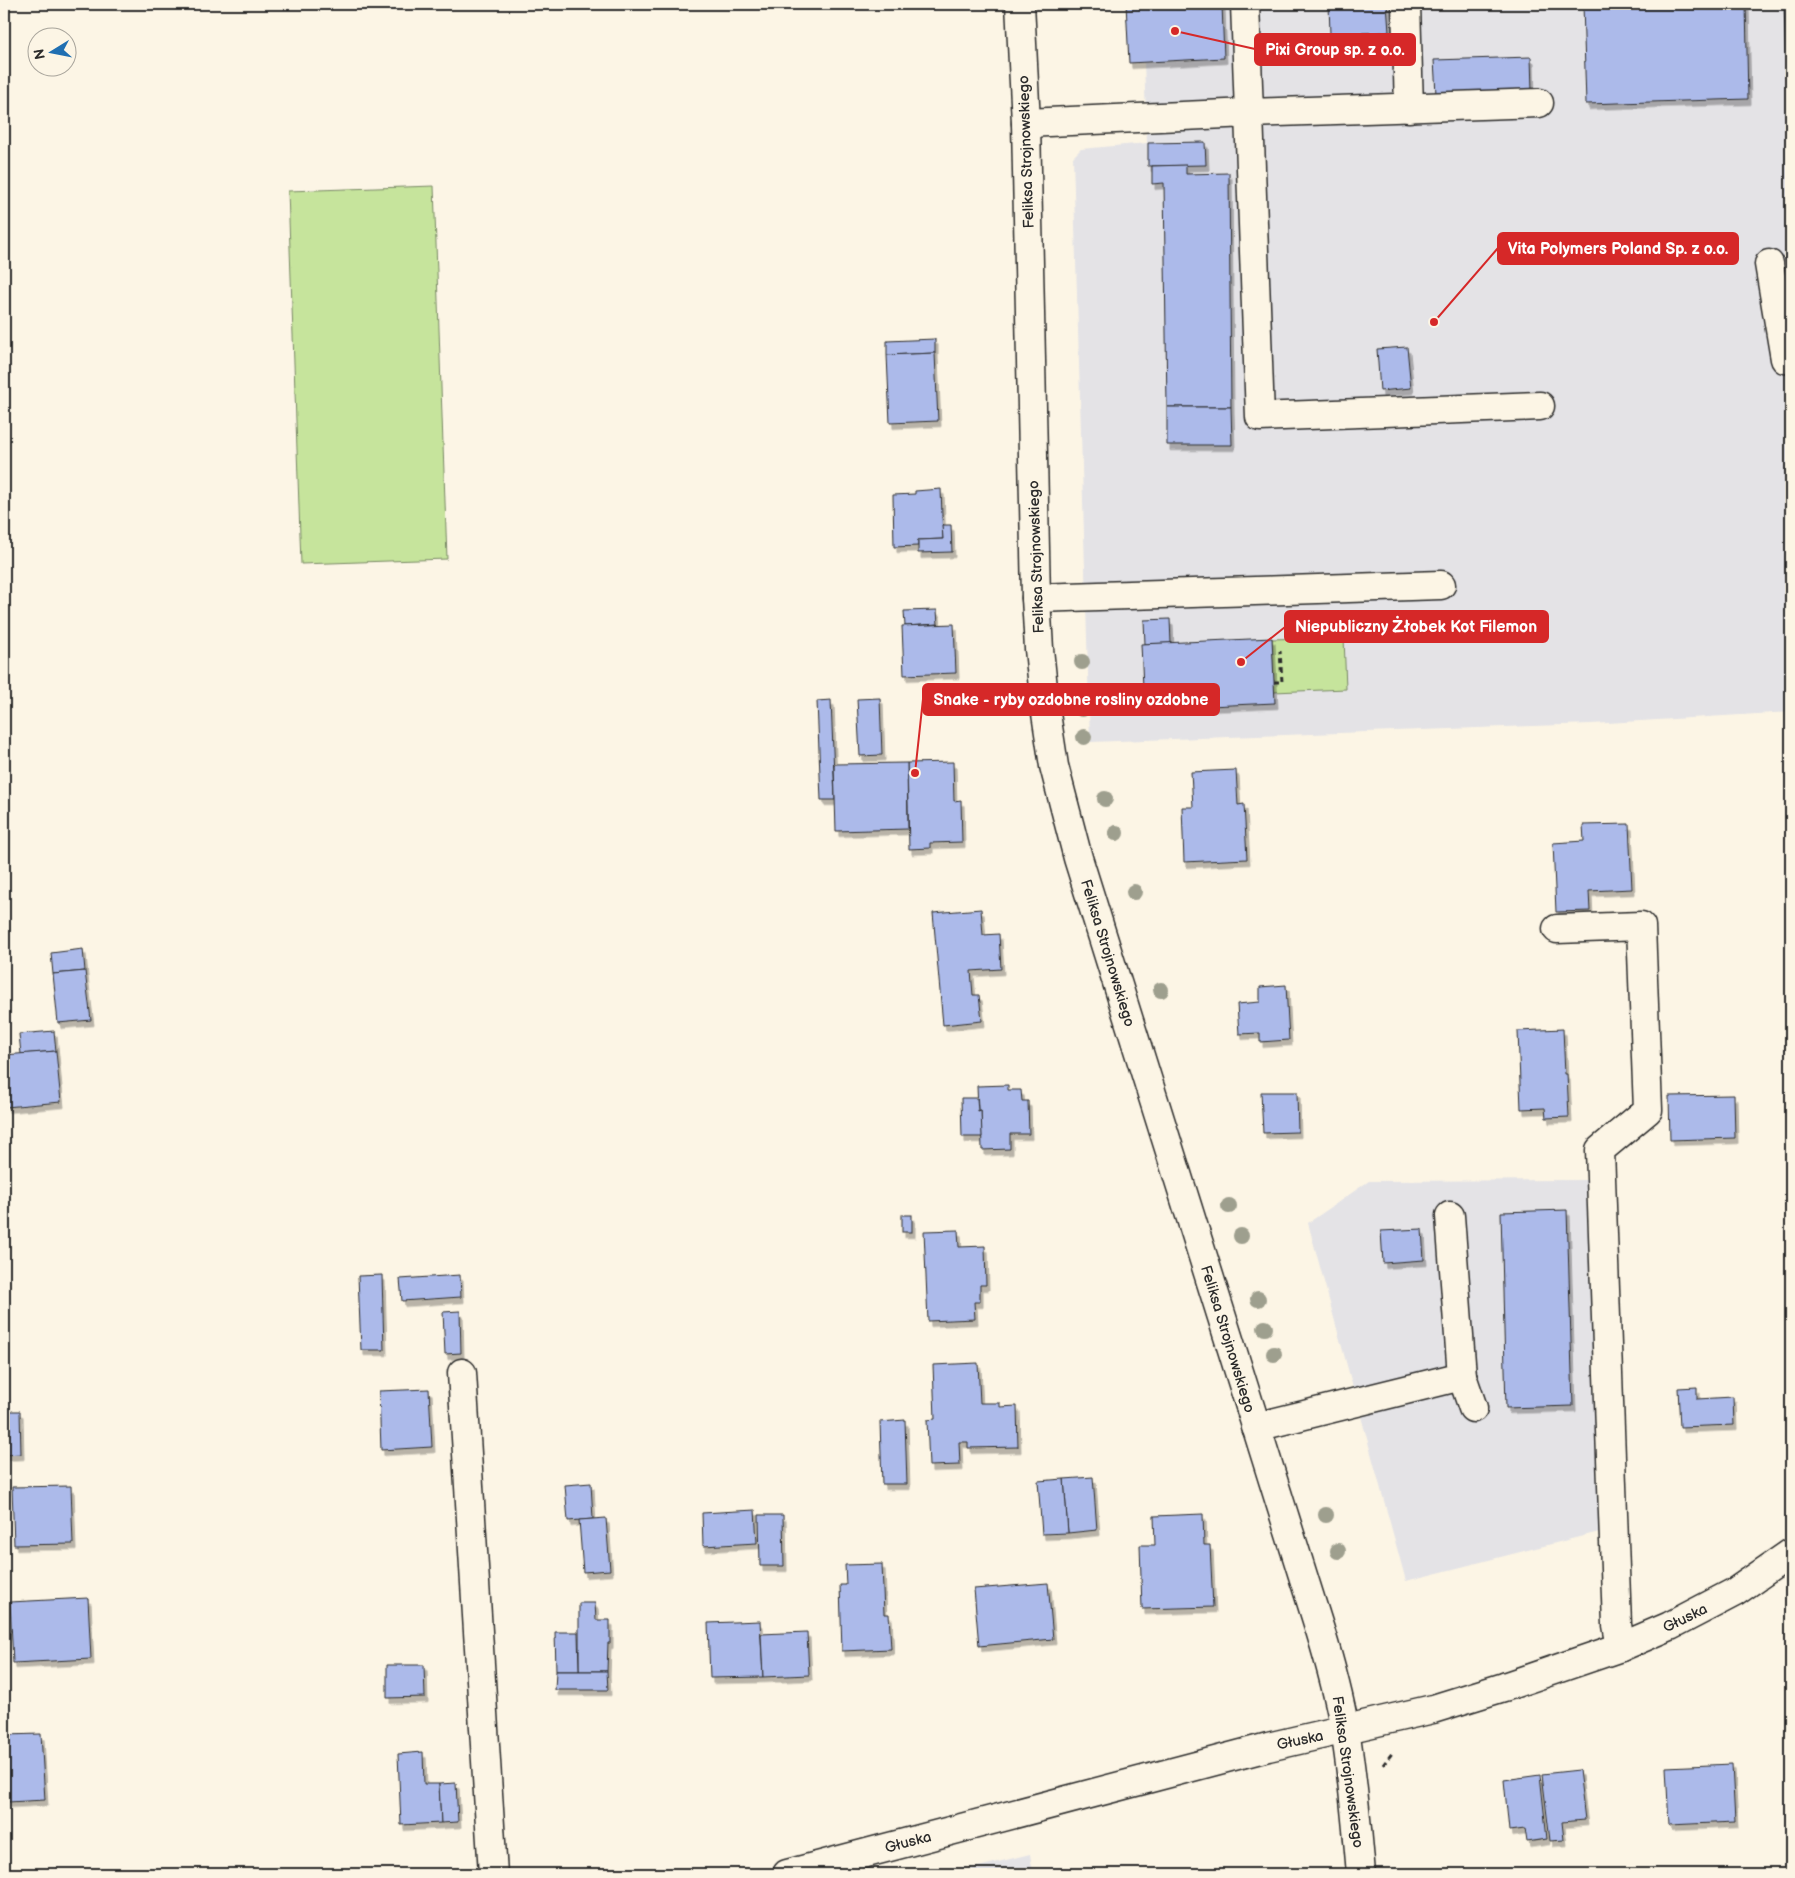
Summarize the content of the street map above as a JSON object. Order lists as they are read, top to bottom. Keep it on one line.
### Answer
{"streets":{"street":["Feliksa Strojnowskiego","Głuska"]},"crossings":[["Feliksa Strojnowskiego","Głuska"]],"places":["Pixi Group sp. z o.o.","Vita Polymers Poland Sp. z o.o.","Niepubliczny Żłobek Kot Filemon","Snake - ryby ozdobne rosliny ozdobne"],"north":"left"}
